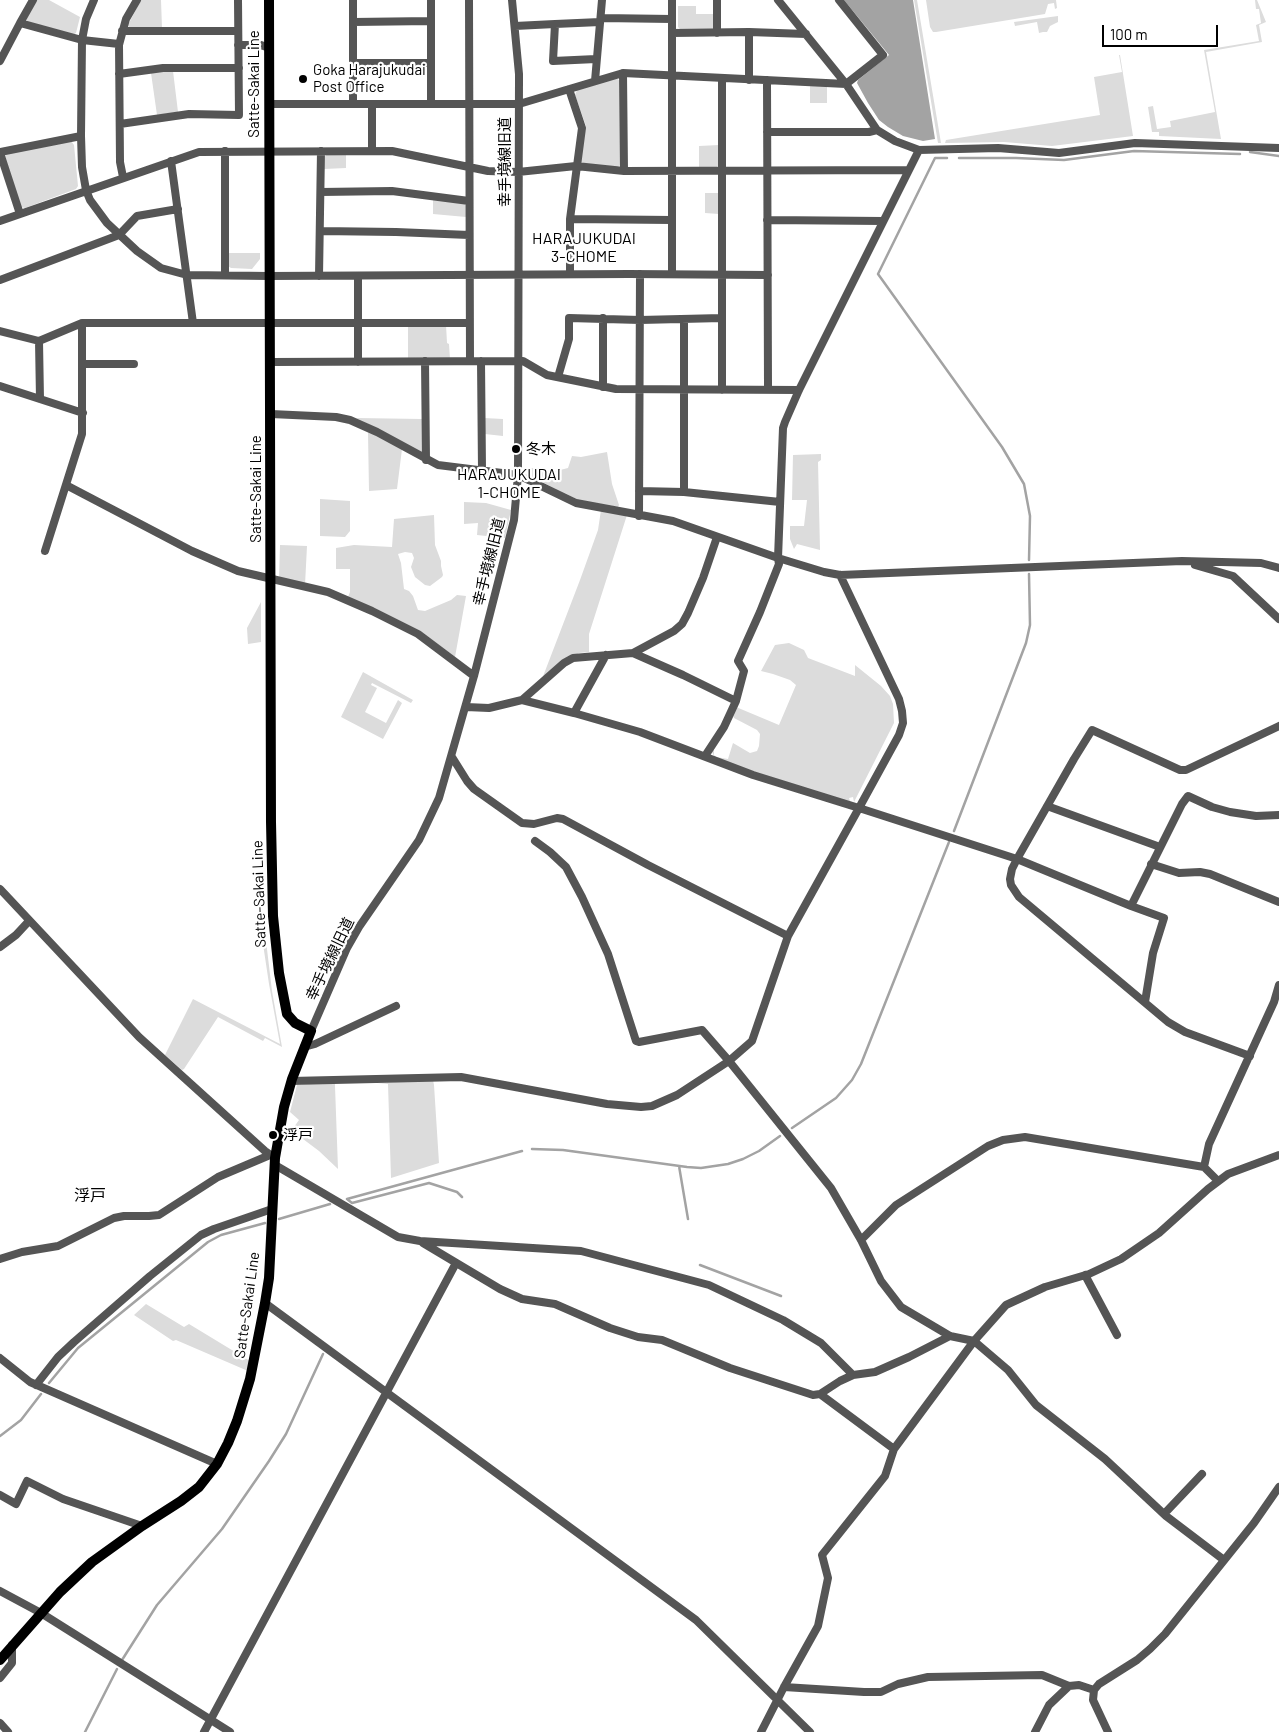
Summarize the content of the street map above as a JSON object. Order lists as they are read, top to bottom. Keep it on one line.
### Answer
{"streets":{"main road":["Satte-Sakai Line"],"street":["幸手境線旧道"]},"crossings":[["Satte-Sakai Line","幸手境線旧道"]],"districts":["HARAJUKUDAI 3-CHOME","HARAJUKUDAI 1-CHOME","浮戸"],"places":["Goka Harajukudai Post Office","冬木","浮戸"],"scale_bar":"100 m"}
